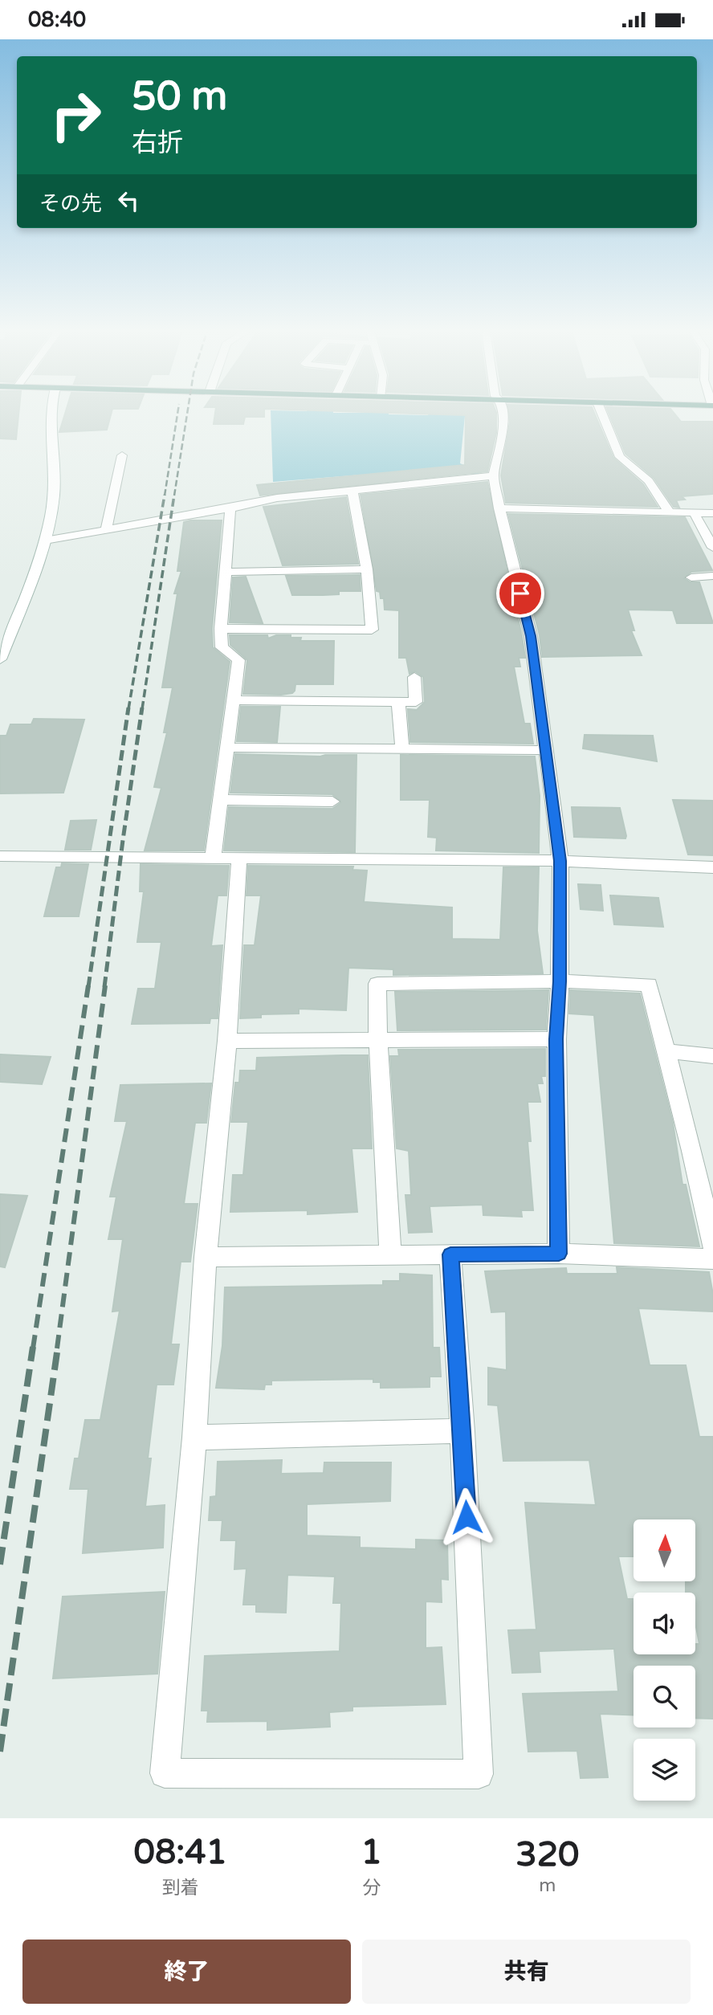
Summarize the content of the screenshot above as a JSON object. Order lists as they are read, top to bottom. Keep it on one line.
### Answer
{"north":"top","page":{"status":"08:40","turn":["50 m","右折"],"then":"その先","eta":["08:41","到着","1","分","320","m"],"buttons":["終了","共有"]}}
